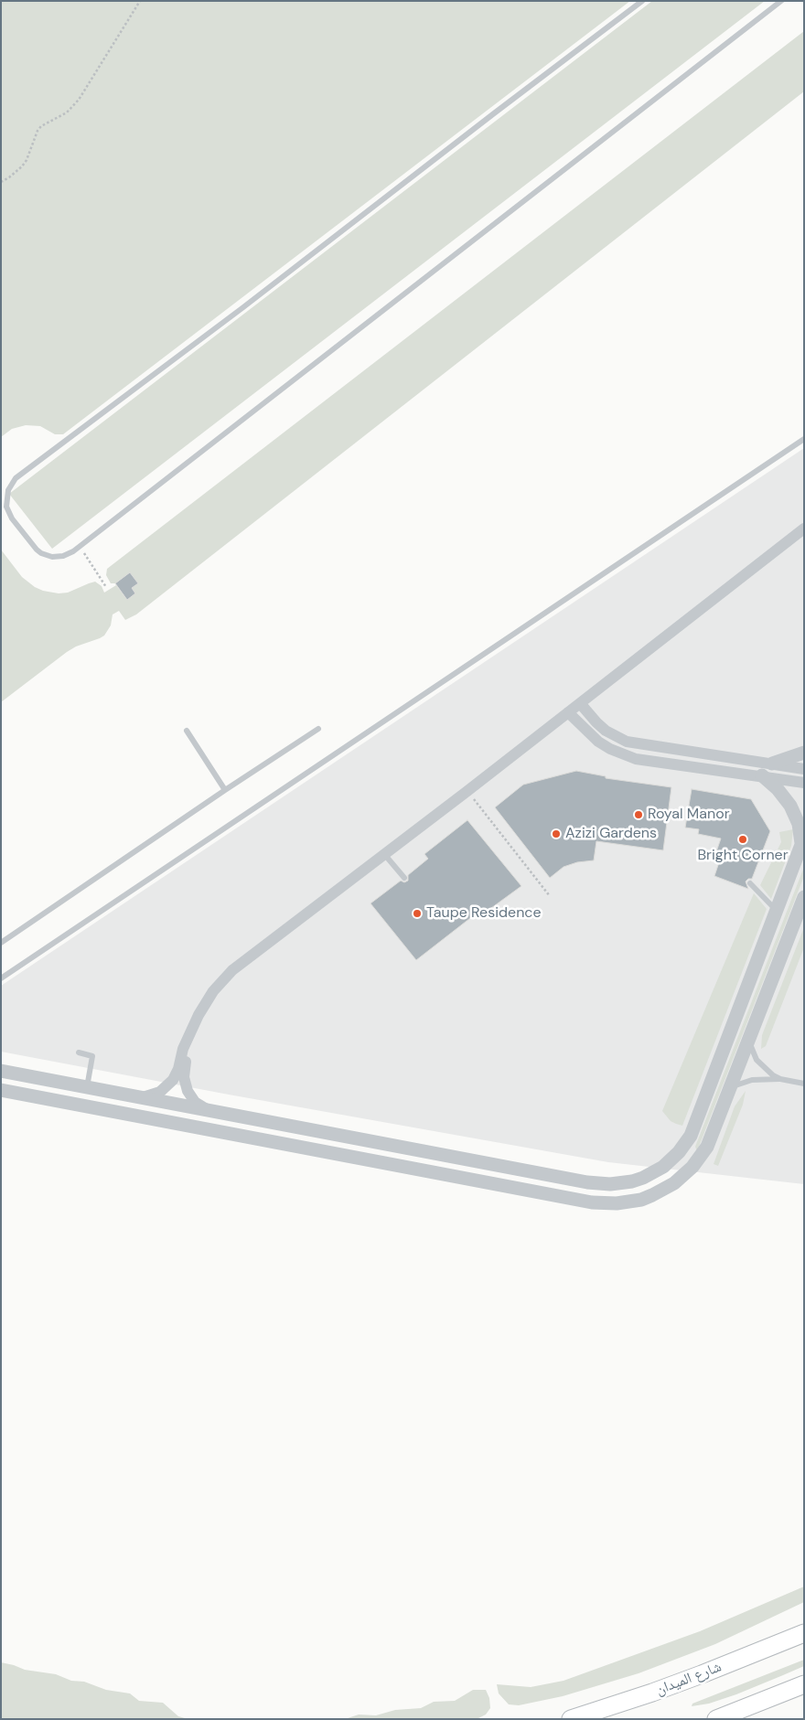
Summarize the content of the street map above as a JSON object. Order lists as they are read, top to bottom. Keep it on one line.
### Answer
{"streets":{"main road":["شارع الميدان"]},"places":["Royal Manor","Azizi Gardens","Bright Corner","Taupe Residence"]}
